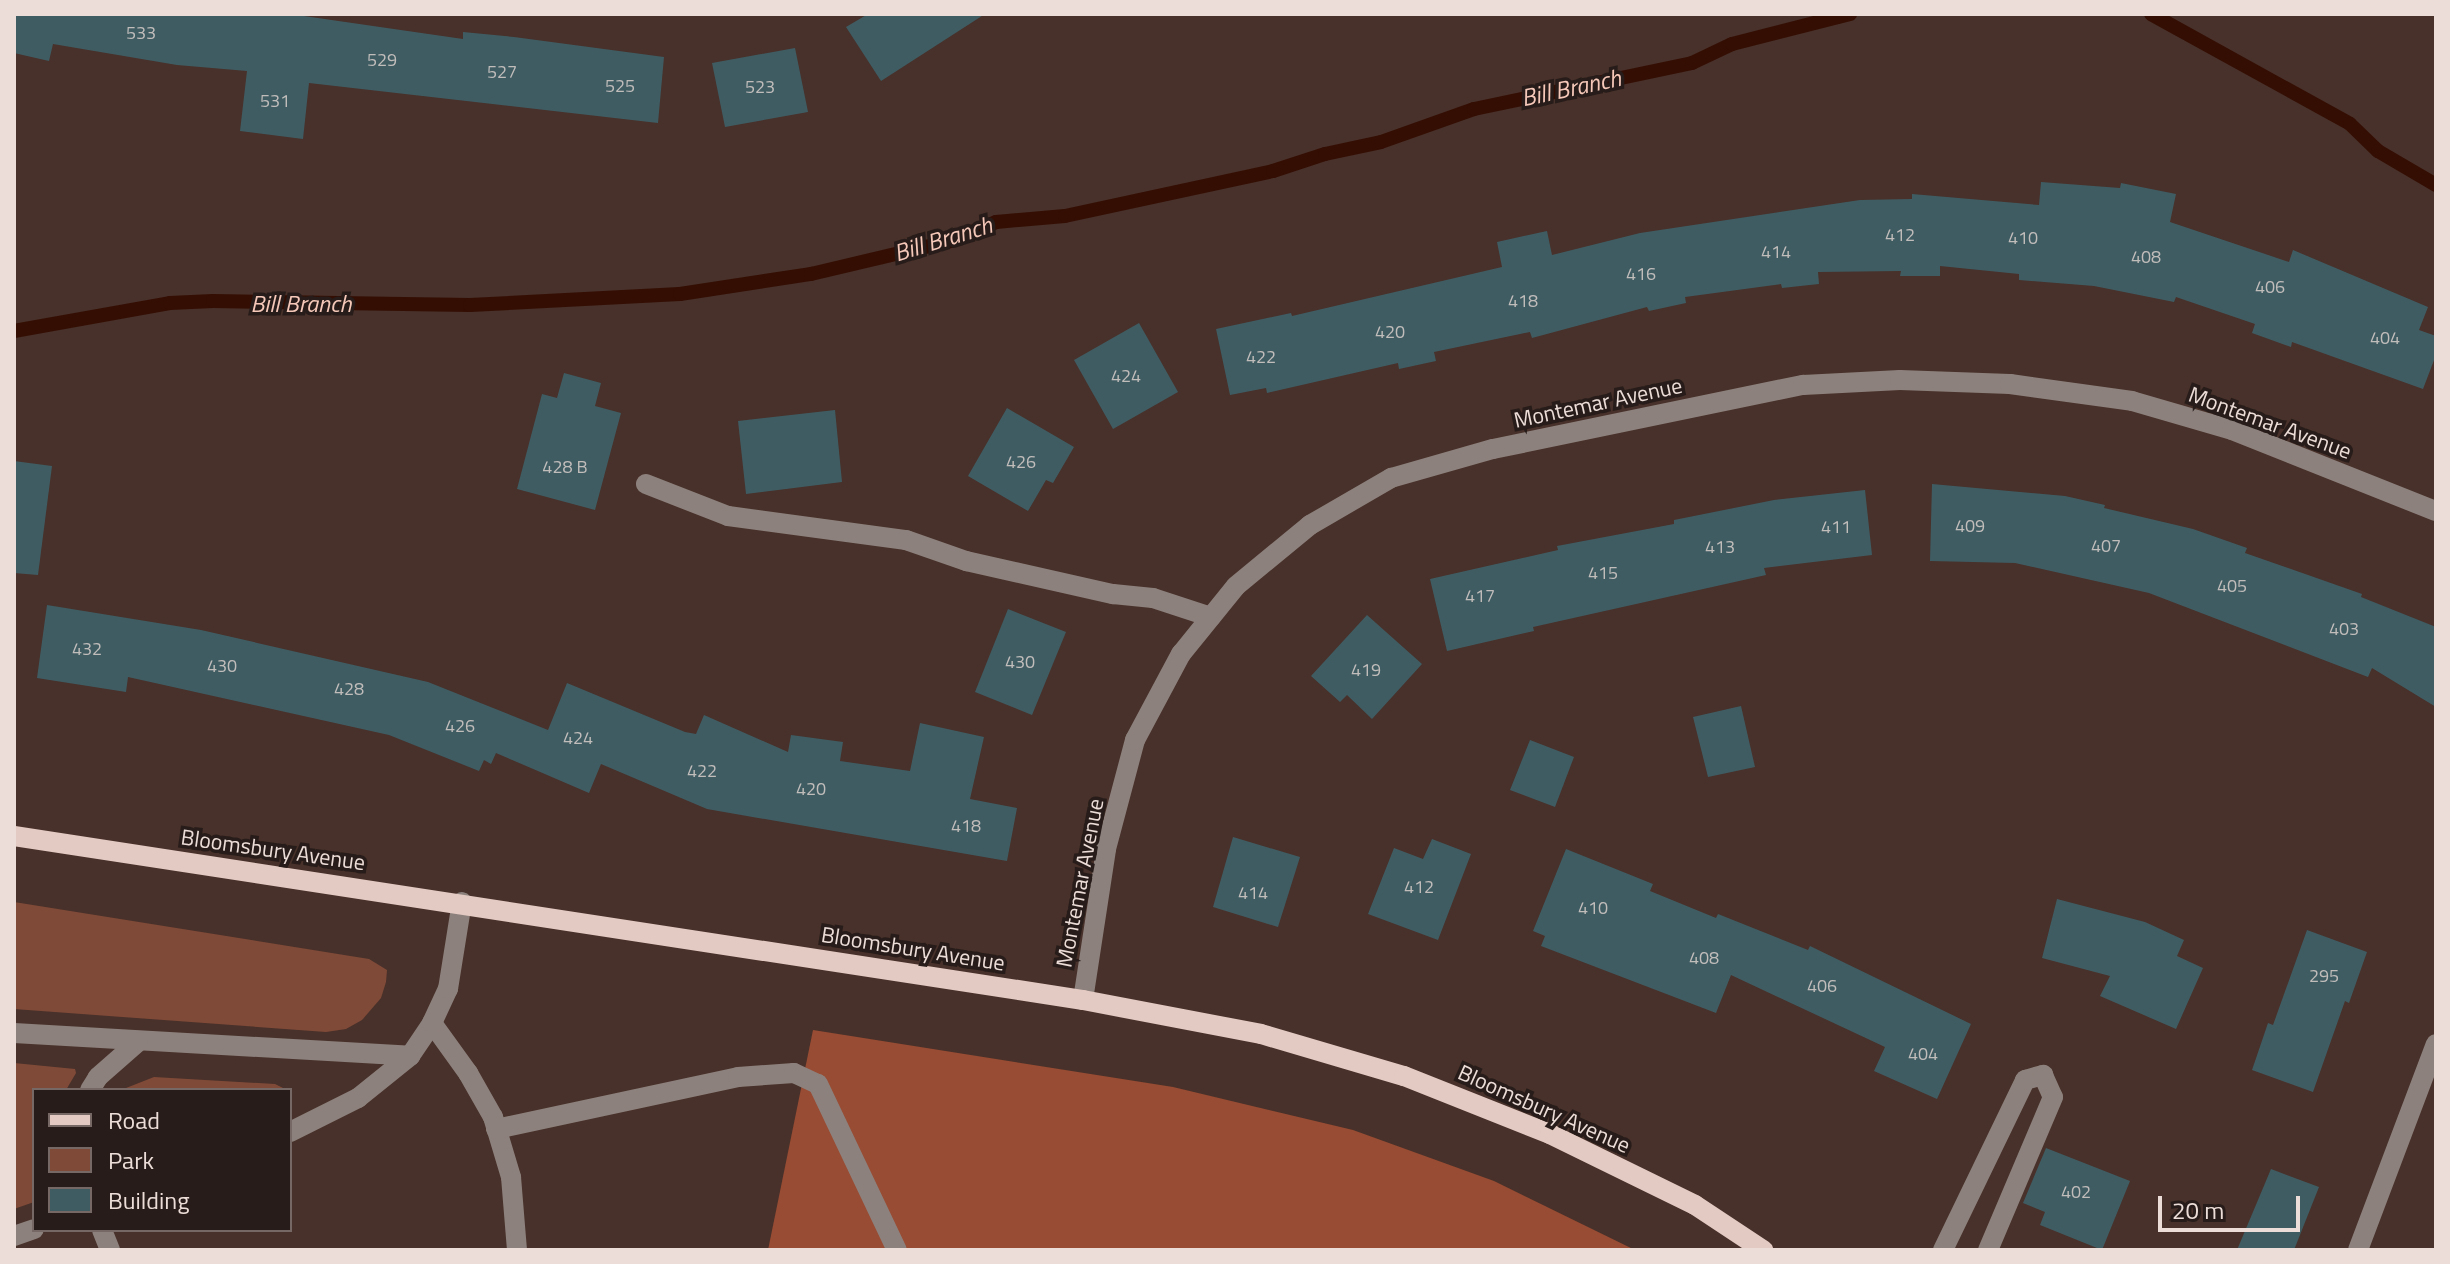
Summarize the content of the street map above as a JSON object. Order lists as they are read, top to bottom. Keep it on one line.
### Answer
{"streets":{"main road":["Bloomsbury Avenue"],"street":["Montemar Avenue"]},"crossings":[["Montemar Avenue","Bloomsbury Avenue"]],"water":["Bill Branch"],"house_numbers":["533","529","527","525","523","531","412","410","414","408","416","406","418","420","404","422","424","426","428 B","409","411","407","413","415","405","417","403","432","430","430","419","428","426","424","422","420","418","412","414","410","408","295","406","404","402"],"legend":["Road","Park","Building"],"scale_bar":"20 m"}
